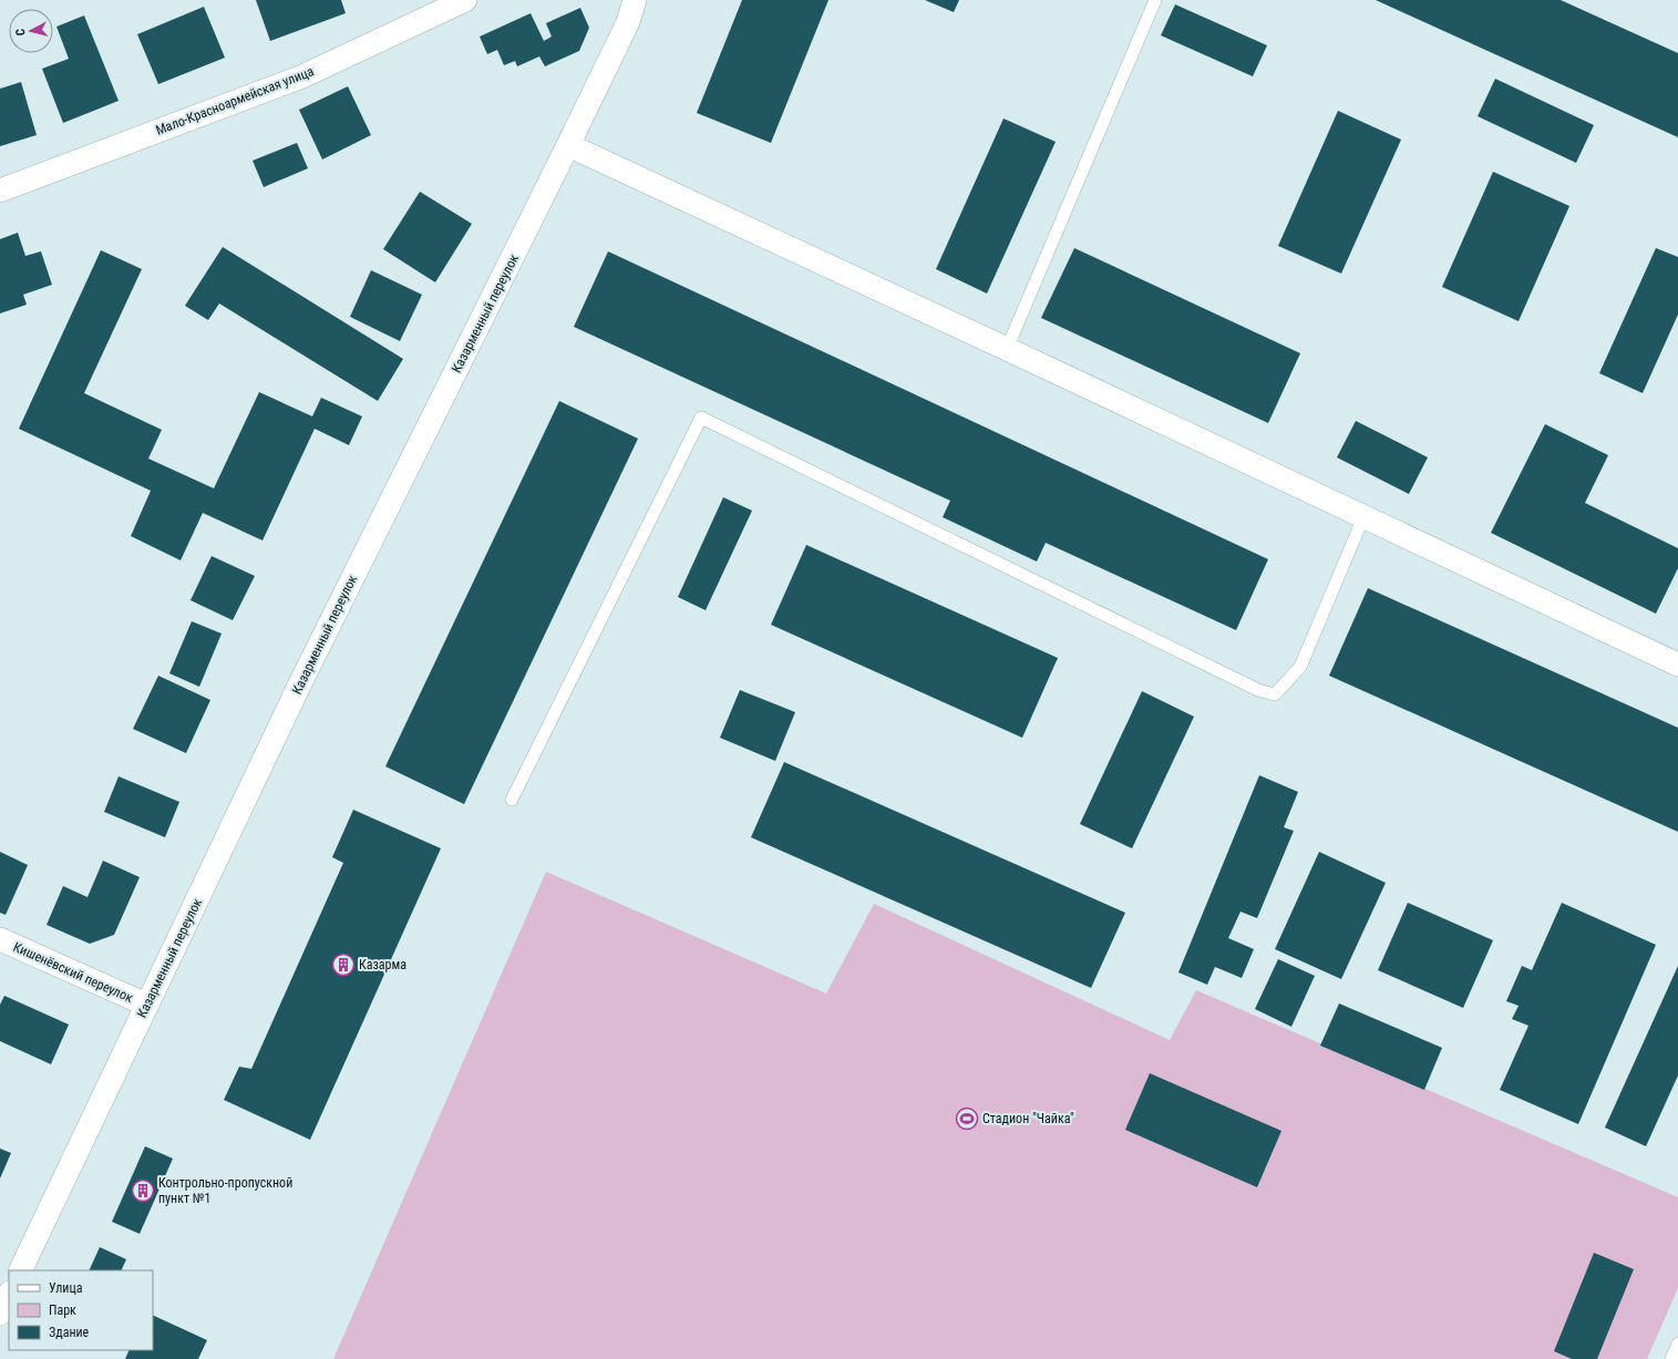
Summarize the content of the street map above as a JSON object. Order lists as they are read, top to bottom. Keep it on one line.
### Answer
{"streets":{"street":["Мало-Красноармейская улица","Казарменный переулок","Кишенёвский переулок"]},"crossings":[["Казарменный переулок","Кишенёвский переулок"]],"places":{"building":["Казарма","Контрольно-пропускной пункт №1"],"sports":["Стадион \"Чайка\""]},"legend":["Улица","Парк","Здание"],"north":"left"}
